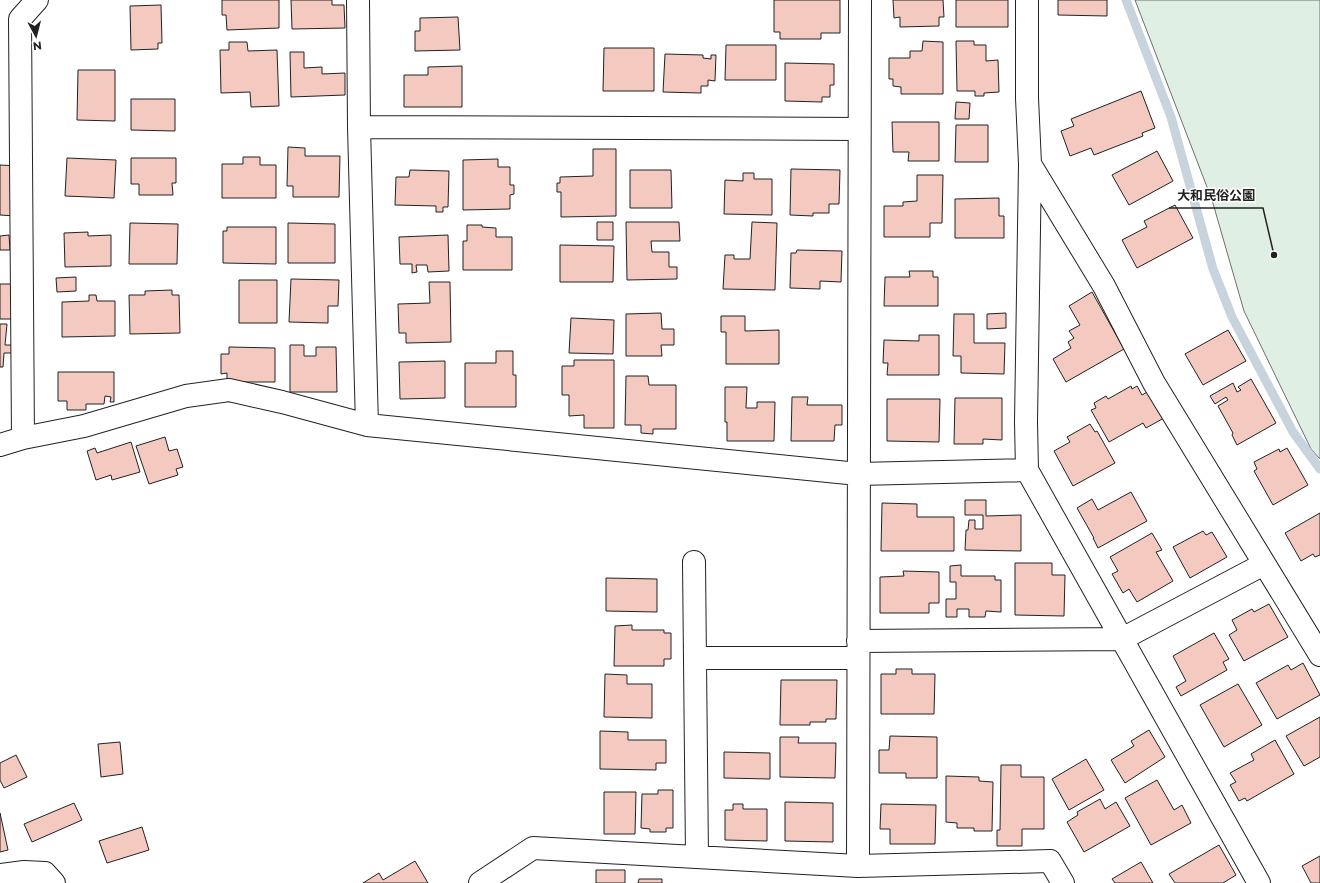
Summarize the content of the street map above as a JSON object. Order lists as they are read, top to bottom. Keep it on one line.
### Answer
{"places":["大和民俗公園"],"north":"bottom"}
